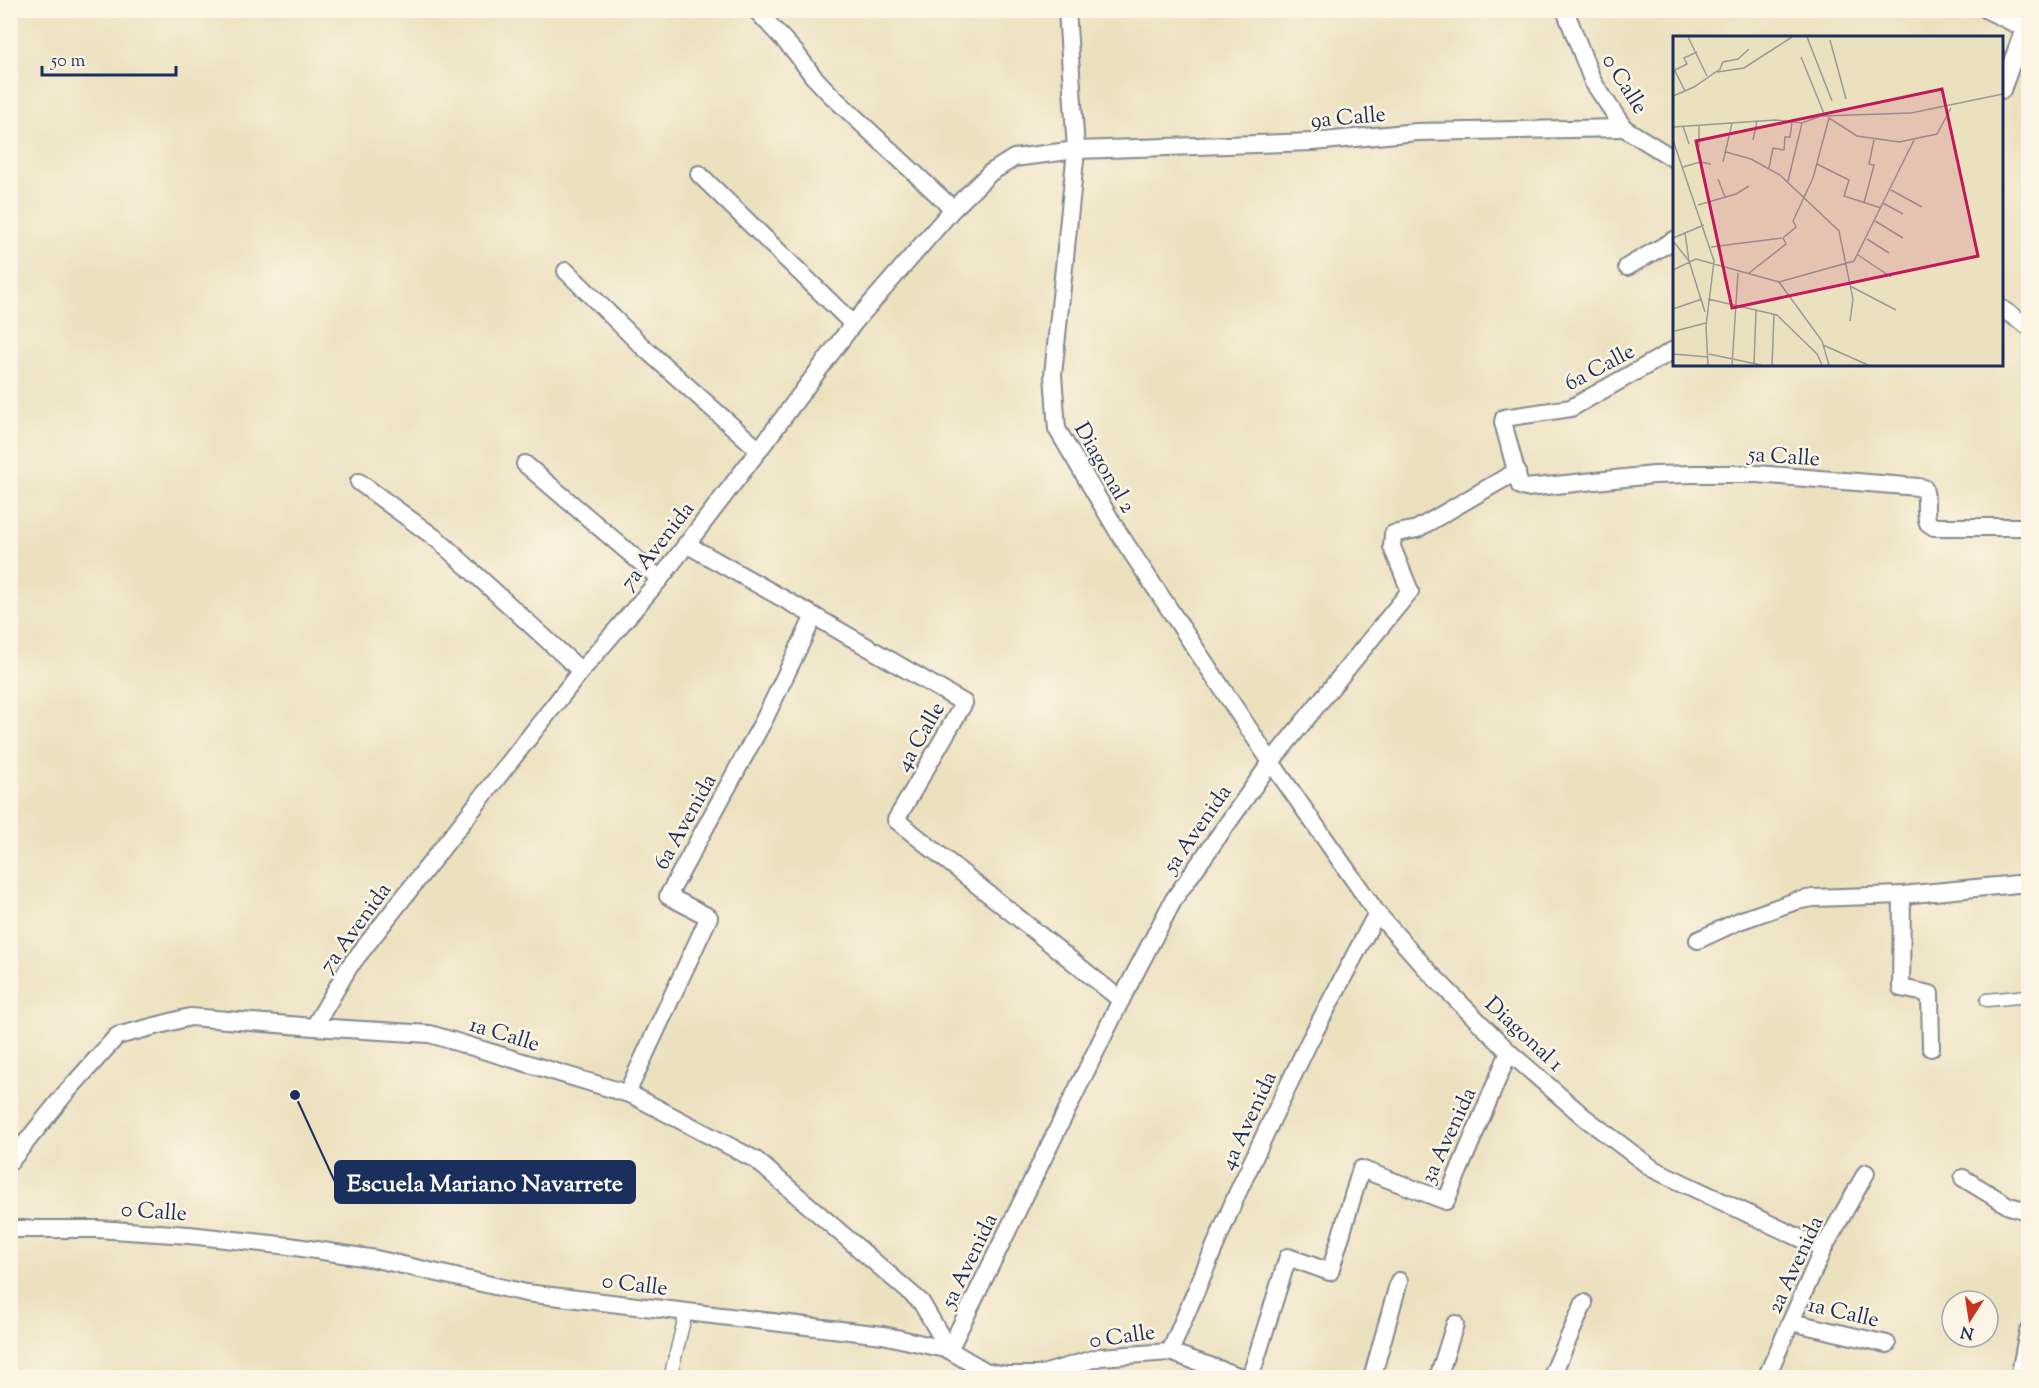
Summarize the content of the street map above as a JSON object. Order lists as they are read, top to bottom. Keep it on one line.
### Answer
{"streets":{"street":["0 Calle","9a Calle","6a Calle","5a Calle","Diagonal 2","7a Avenida","4a Calle","6a Avenida","5a Avenida","1a Calle","Diagonal 1","4a Avenida","3a Avenida","2a Avenida"]},"crossings":[["0 Calle","9a Calle"],["0 Calle","5a Avenida"],["0 Calle","1a Calle"],["0 Calle","4a Avenida"],["9a Calle","Diagonal 2"],["9a Calle","7a Avenida"],["6a Calle","5a Calle"],["6a Calle","5a Avenida"],["5a Calle","5a Avenida"],["Diagonal 2","7a Avenida"],["Diagonal 2","5a Avenida"],["Diagonal 2","Diagonal 1"],["7a Avenida","4a Calle"],["7a Avenida","1a Calle"],["4a Calle","6a Avenida"],["4a Calle","5a Avenida"],["6a Avenida","1a Calle"],["5a Avenida","1a Calle"],["5a Avenida","Diagonal 1"],["1a Calle","2a Avenida"],["Diagonal 1","4a Avenida"],["Diagonal 1","3a Avenida"],["Diagonal 1","2a Avenida"]],"places":["Escuela Mariano Navarrete"],"scale_bar":"50 m","north":"bottom"}
